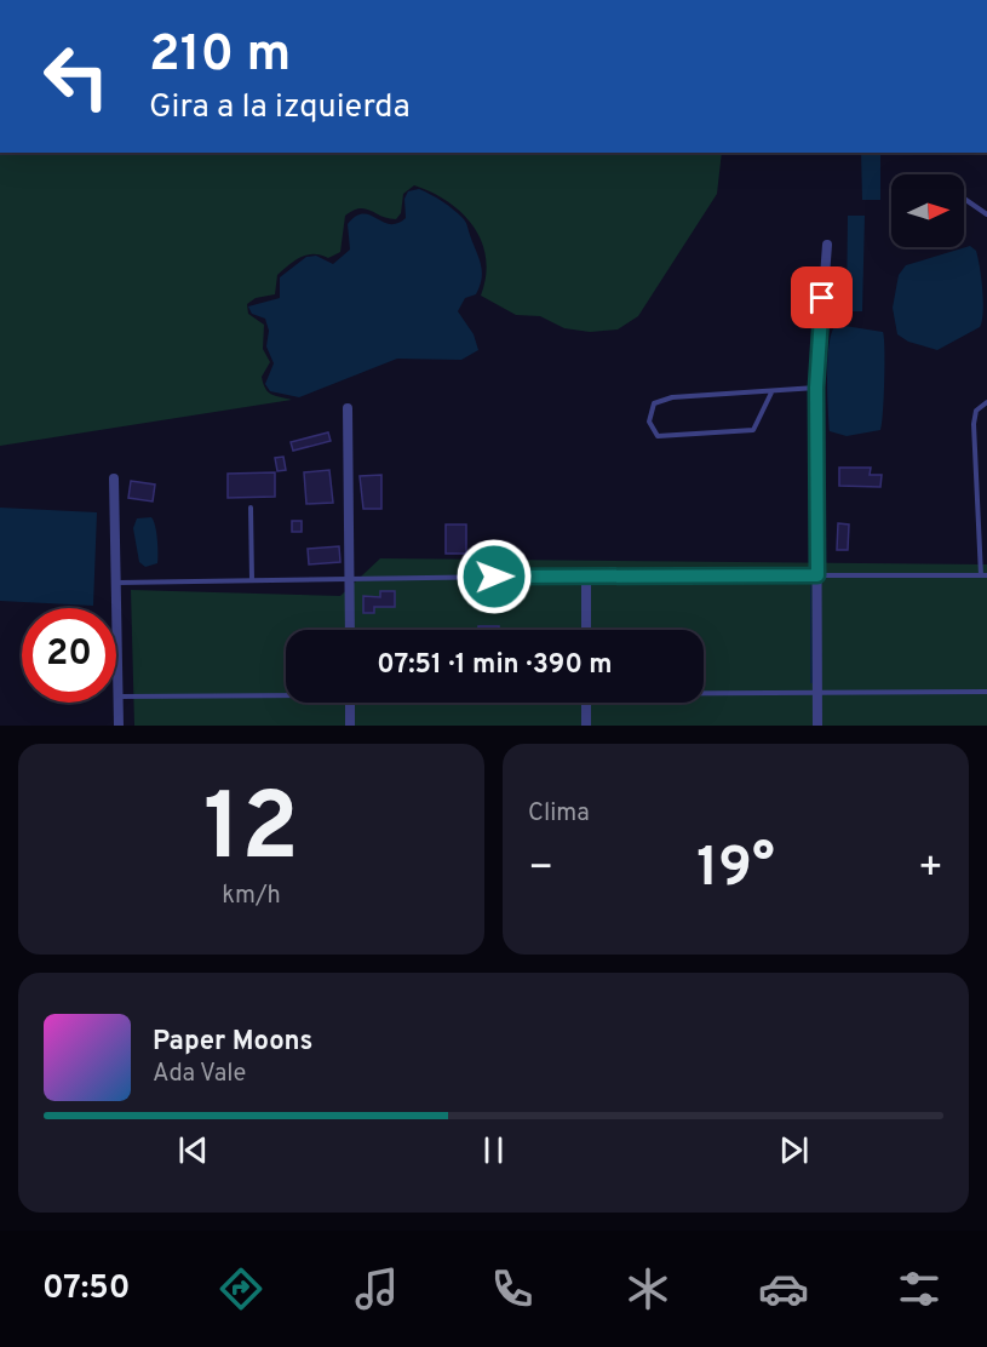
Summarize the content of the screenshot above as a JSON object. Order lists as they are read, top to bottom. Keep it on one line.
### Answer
{"north":"right","page":{"turn":["210 m","Gira a la izquierda"],"limit":"20","trip":"07:51 · 1 min · 390 m","tile":[["12","km/h"],"Clima"],"heat":["−","19°","+"],"song":["Paper Moons","Ada Vale"],"tabs":"07:50"}}
